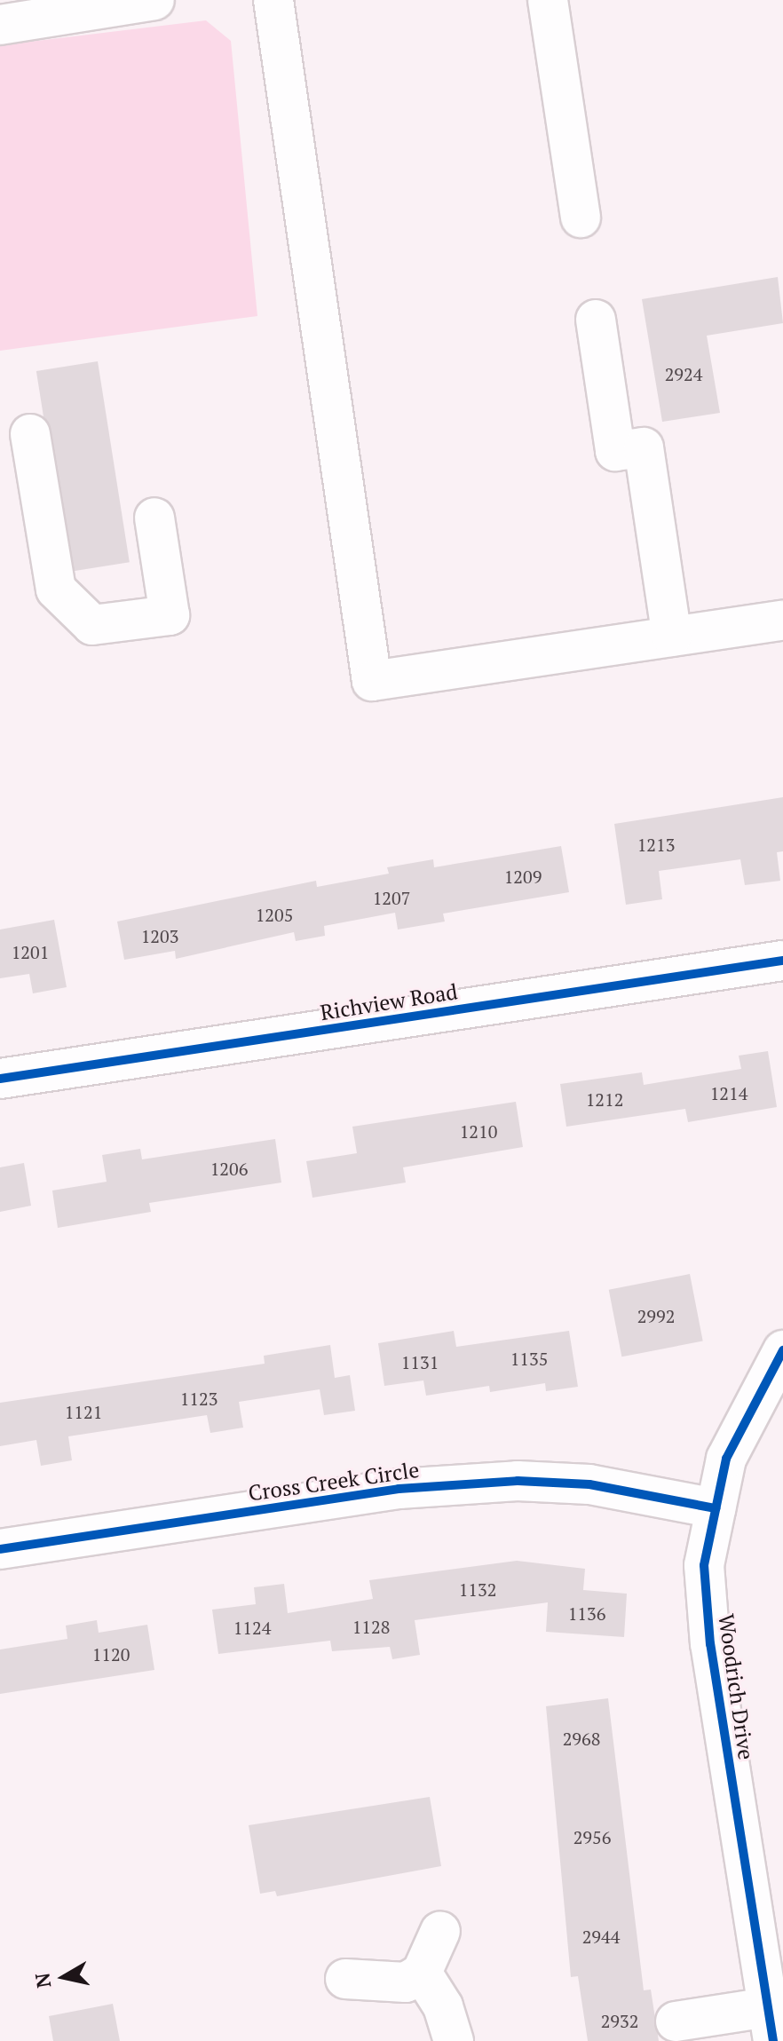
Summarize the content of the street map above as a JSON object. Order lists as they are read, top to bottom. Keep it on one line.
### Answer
{"streets":{"street":["Richview Road","Cross Creek Circle","Woodrich Drive"]},"crossings":[["Cross Creek Circle","Woodrich Drive"]],"house_numbers":["2924","1213","1209","1207","1205","1203","1201","1214","1212","1210","1206","2992","1135","1131","1123","1121","1132","1136","1128","1124","1120","2968","2956","2944","2932"],"north":"left"}
